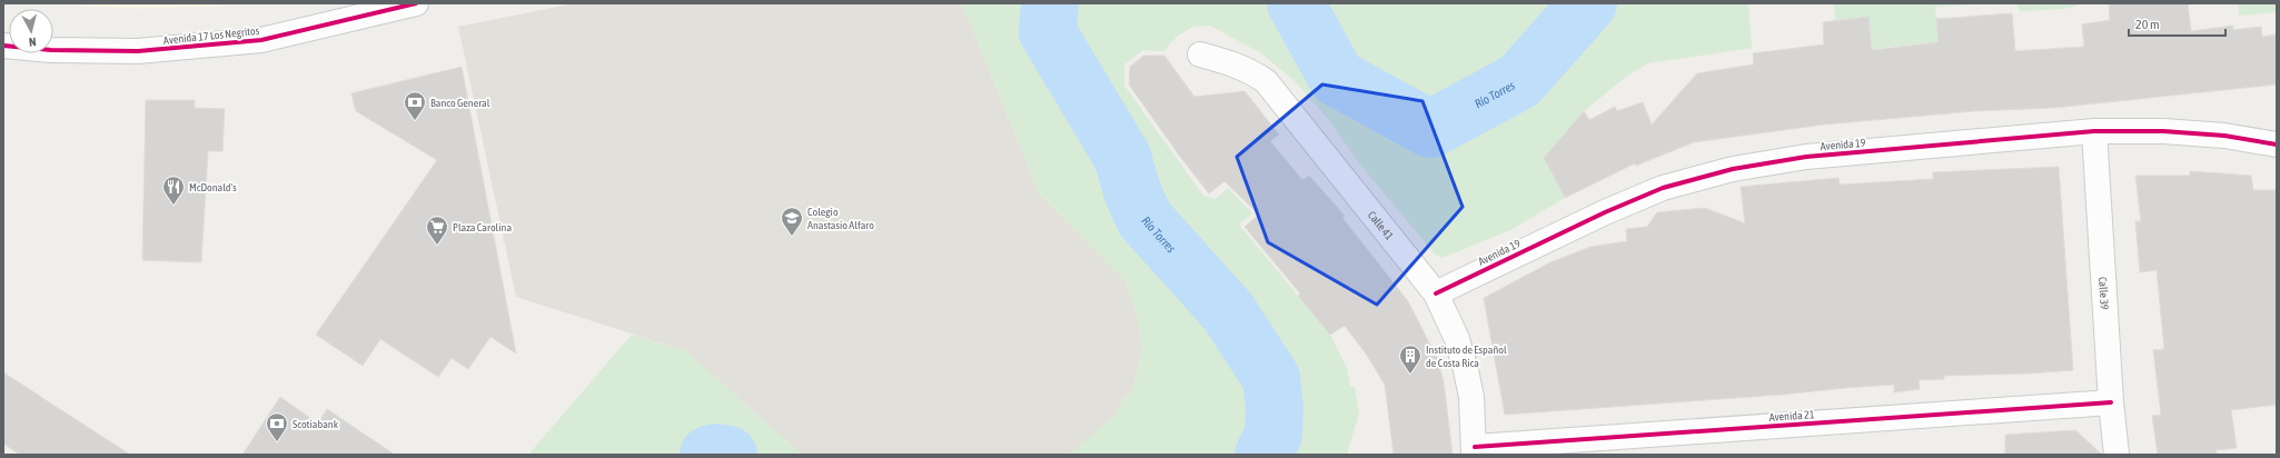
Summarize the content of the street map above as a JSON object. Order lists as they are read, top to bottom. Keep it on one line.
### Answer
{"streets":{"street":["Avenida 17 Los Negritos","Avenida 19","Calle 41","Calle 39","Avenida 21"]},"crossings":[["Avenida 19","Calle 41"],["Avenida 19","Calle 39"],["Calle 41","Avenida 21"],["Calle 39","Avenida 21"]],"water":["Río Torres"],"places":{"bank":["Banco General","Scotiabank"],"restaurant":["McDonald's"],"school or university":["Colegio Anastasio Alfaro"],"supermarket":["Plaza Carolina"],"building":["Instituto de Español de Costa Rica"]},"scale_bar":"20 m","north":"bottom"}
